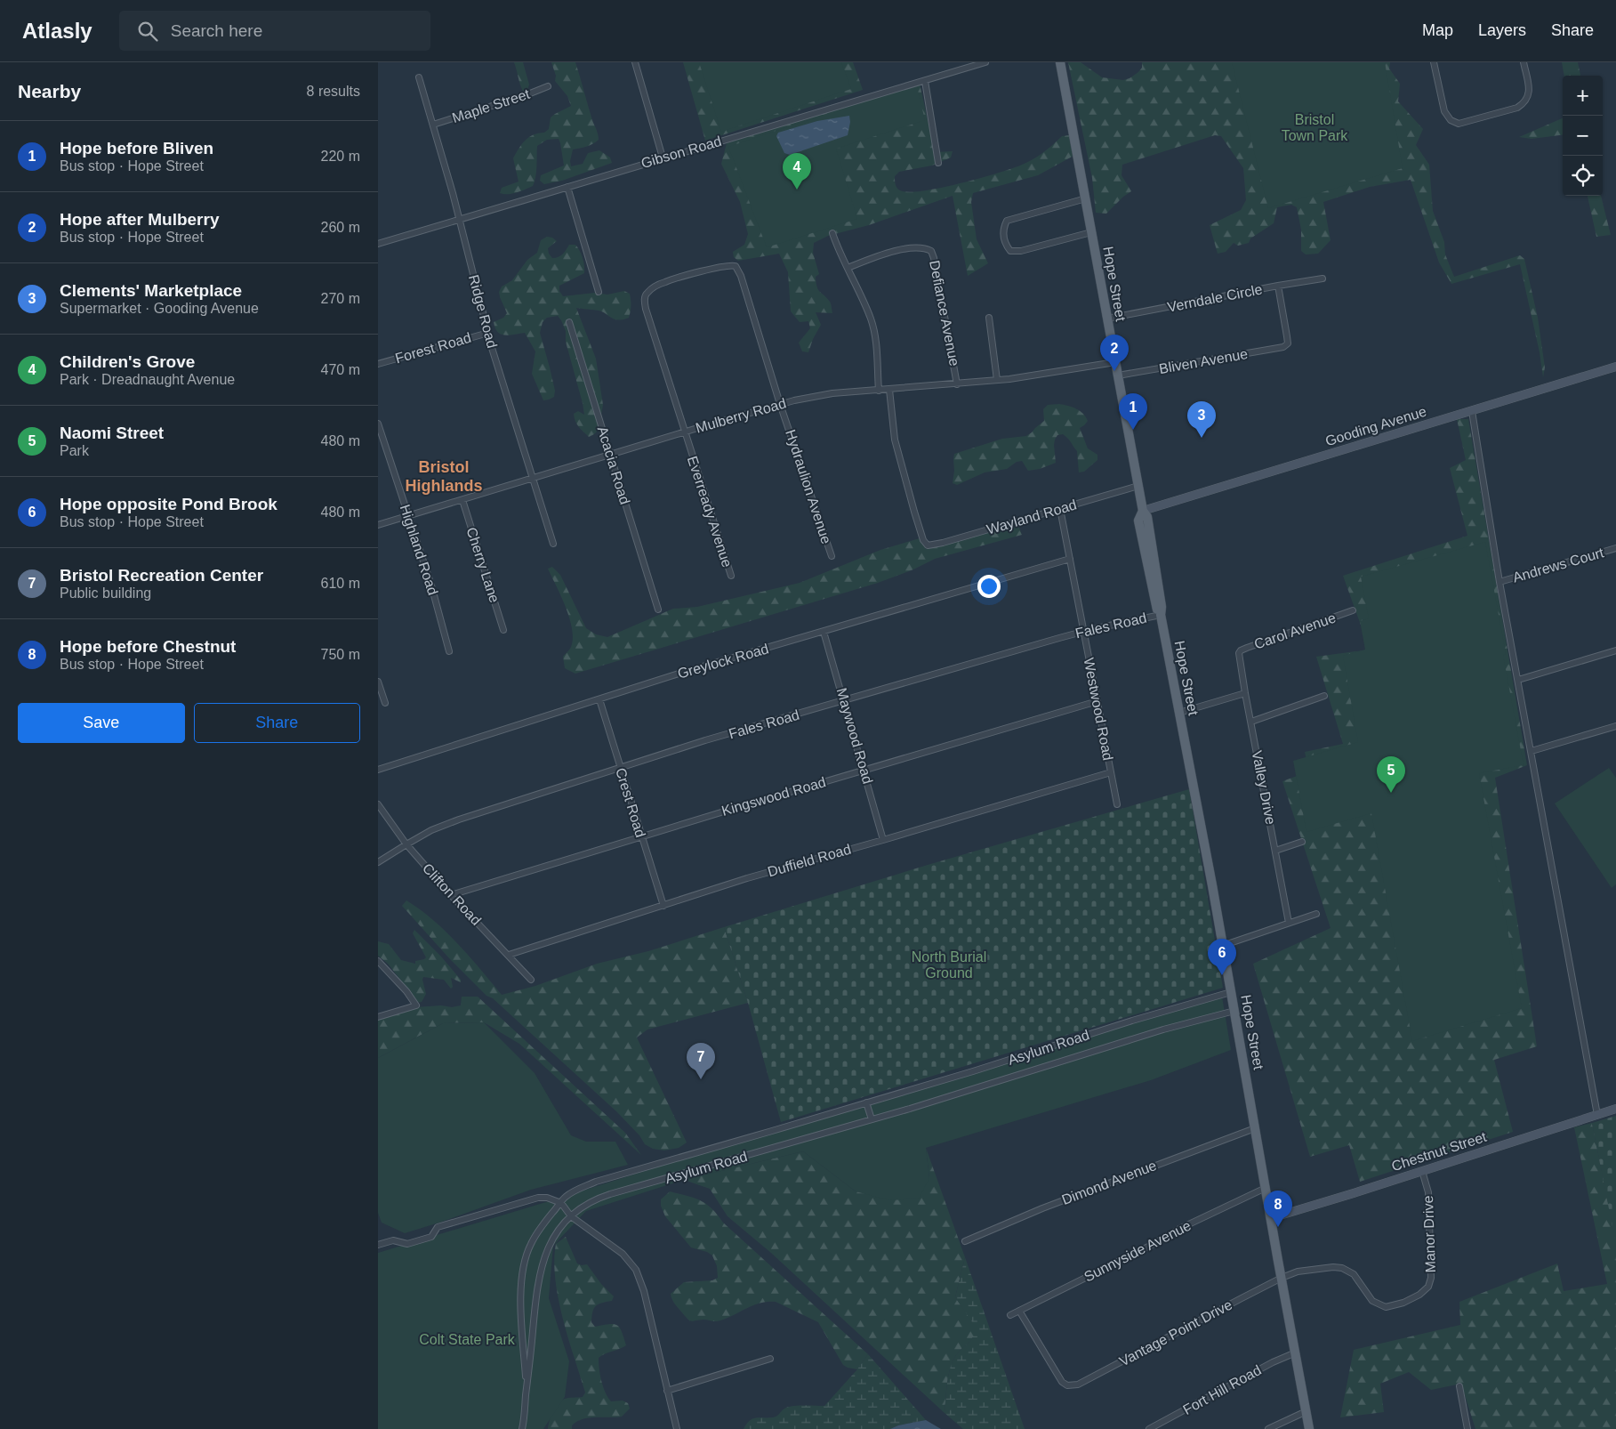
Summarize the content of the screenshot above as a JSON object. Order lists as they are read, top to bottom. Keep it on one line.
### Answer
{"streets":{"main road":["Hope Street","Gooding Avenue","Chestnut Street"],"street":["Maple Street","Gibson Road","Verndale Circle","Ridge Road","Defiance Avenue","Forest Road","Bliven Avenue","Mulberry Road","Acacia Road","Hydraulion Avenue","Everready Avenue","Wayland Road","Highland Road","Cherry Lane","Andrews Court","Fales Road","Carol Avenue","Greylock Road","Westwood Road","Maywood Road","Valley Drive","Kingswood Road","Crest Road","Duffield Road","Clifton Road","Asylum Road","Dimond Avenue","Manor Drive","Sunnyside Avenue","Vantage Point Drive","Fort Hill Road"]},"crossings":[["Maple Street","Ridge Road"],["Gibson Road","Ridge Road"],["Hope Street","Verndale Circle"],["Hope Street","Bliven Avenue"],["Hope Street","Mulberry Road"],["Hope Street","Gooding Avenue"],["Hope Street","Wayland Road"],["Hope Street","Fales Road"],["Hope Street","Asylum Road"],["Hope Street","Chestnut Street"],["Hope Street","Dimond Avenue"],["Hope Street","Manor Drive"],["Hope Street","Sunnyside Avenue"],["Hope Street","Vantage Point Drive"],["Hope Street","Fort Hill Road"],["Verndale Circle","Bliven Avenue"],["Ridge Road","Forest Road"],["Ridge Road","Mulberry Road"],["Defiance Avenue","Mulberry Road"],["Mulberry Road","Acacia Road"],["Mulberry Road","Hydraulion Avenue"],["Mulberry Road","Everready Avenue"],["Mulberry Road","Wayland Road"],["Mulberry Road","Highland Road"],["Mulberry Road","Cherry Lane"],["Hydraulion Avenue","Everready Avenue"],["Wayland Road","Westwood Road"],["Fales Road","Westwood Road"],["Fales Road","Maywood Road"],["Fales Road","Crest Road"],["Fales Road","Clifton Road"],["Carol Avenue","Valley Drive"],["Greylock Road","Westwood Road"],["Greylock Road","Maywood Road"],["Greylock Road","Crest Road"],["Westwood Road","Kingswood Road"],["Westwood Road","Duffield Road"],["Maywood Road","Kingswood Road"],["Maywood Road","Duffield Road"],["Kingswood Road","Crest Road"],["Kingswood Road","Clifton Road"],["Crest Road","Duffield Road"],["Duffield Road","Clifton Road"],["Chestnut Street","Manor Drive"],["Manor Drive","Vantage Point Drive"],["Sunnyside Avenue","Vantage Point Drive"]],"districts":["Bristol Highlands"],"parks":["Bristol Town Park","North Burial Ground","Colt State Park"],"page":{"header":"Atlasly","search":"Search here","nav":["Map","Layers","Share"],"heading":["Nearby","8 results"],"map_buttons":["+","−"],"list":[{"mark":"1","name":"Hope before Bliven","note":"Bus stop · Hope Street","value":"220 m"},{"mark":"2","name":"Hope after Mulberry","note":"Bus stop · Hope Street","value":"260 m"},{"mark":"3","name":"Clements' Marketplace","note":"Supermarket · Gooding Avenue","value":"270 m"},{"mark":"4","name":"Children's Grove","note":"Park · Dreadnaught Avenue","value":"470 m"},{"mark":"5","name":"Naomi Street","note":"Park","value":"480 m"},{"mark":"6","name":"Hope opposite Pond Brook","note":"Bus stop · Hope Street","value":"480 m"},{"mark":"7","name":"Bristol Recreation Center","note":"Public building","value":"610 m"},{"mark":"8","name":"Hope before Chestnut","note":"Bus stop · Hope Street","value":"750 m"}],"pins":["4","2","1","3","5","6","7","8"],"buttons":["Save","Share"]}}
